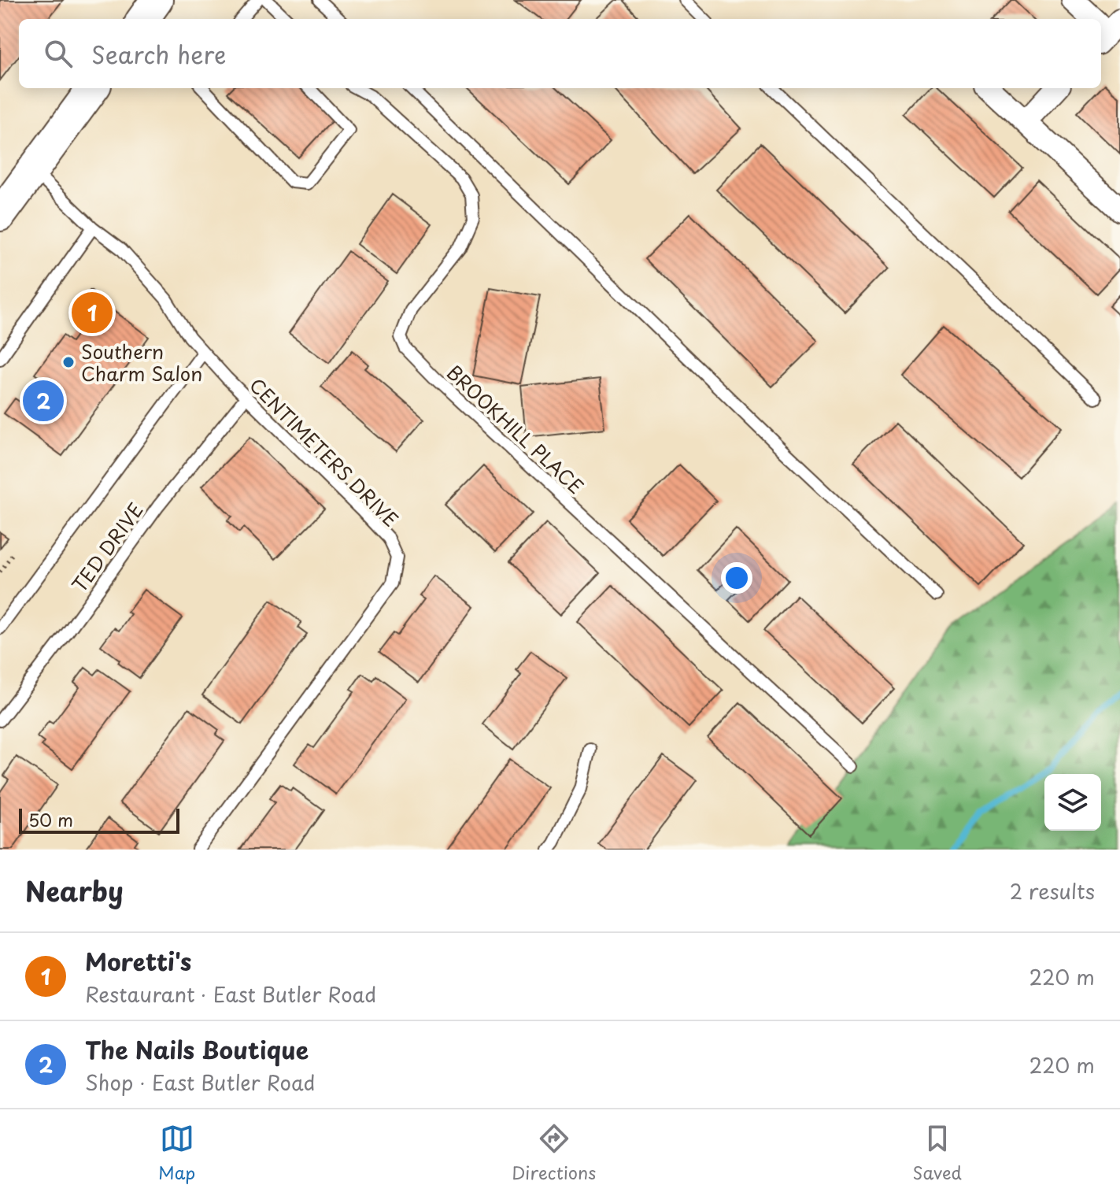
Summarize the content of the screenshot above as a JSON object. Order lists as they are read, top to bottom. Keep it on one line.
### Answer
{"streets":{"lane":["BROOKHILL PLACE","CENTIMETERS DRIVE","TED DRIVE"]},"crossings":[["CENTIMETERS DRIVE","TED DRIVE"]],"places":["Southern Charm Salon"],"scale_bar":"50 m","page":{"search":"Search here","pins":["1","2"],"scale":"50 m","heading":["Nearby","2 results"],"list":[{"mark":"1","name":"Moretti's","note":"Restaurant · East Butler Road","value":"220 m"},{"mark":"2","name":"The Nails Boutique","note":"Shop · East Butler Road","value":"220 m"}],"nav":["Map","Directions","Saved"]}}
